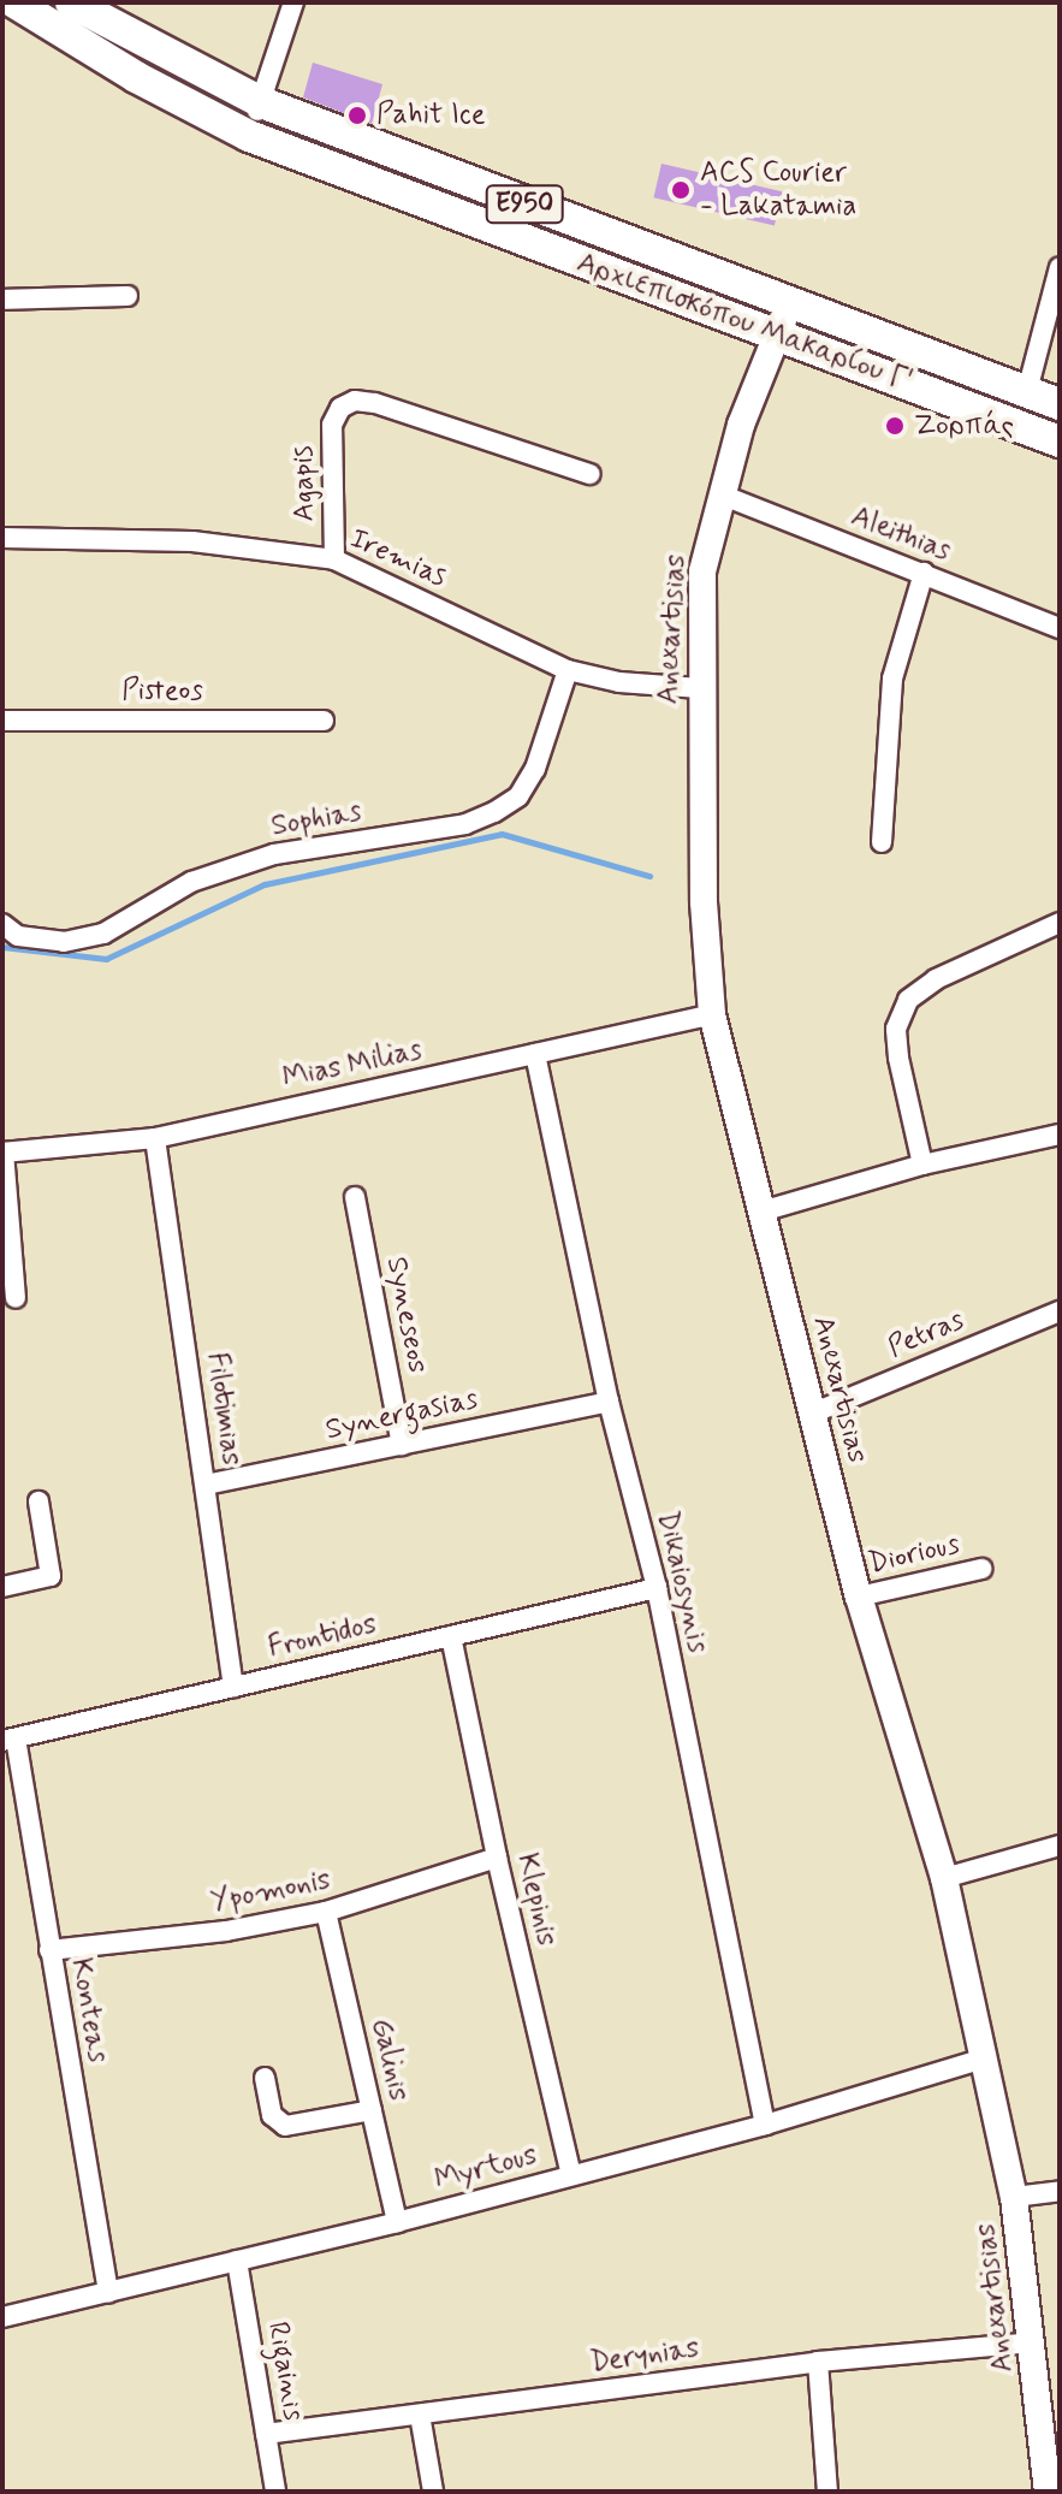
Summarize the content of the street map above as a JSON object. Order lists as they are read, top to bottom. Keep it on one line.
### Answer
{"streets":{"main road":["E950","Αρχιεπισκόπου Μακαρίου Γ'"],"street":["Agapis","Aleithias","Iremias","Anexartisias","Pisteos","Sophias","Mias Milias","Syneseos","Petras","Filotimias","Synergasias","Diorious","Dikaiosynis","Frontidos","Ypomonis","Klepinis","Konteas","Galinis","Myrtous","Derynias","Rigainis"]},"crossings":[["Αρχιεπισκόπου Μακαρίου Γ'","Anexartisias"],["Agapis","Iremias"],["Aleithias","Anexartisias"],["Iremias","Anexartisias"],["Iremias","Sophias"],["Anexartisias","Mias Milias"],["Anexartisias","Petras"],["Anexartisias","Diorious"],["Anexartisias","Myrtous"],["Anexartisias","Derynias"],["Mias Milias","Filotimias"],["Mias Milias","Dikaiosynis"],["Syneseos","Synergasias"],["Filotimias","Synergasias"],["Filotimias","Frontidos"],["Synergasias","Dikaiosynis"],["Dikaiosynis","Frontidos"],["Dikaiosynis","Myrtous"],["Frontidos","Klepinis"],["Frontidos","Konteas"],["Ypomonis","Klepinis"],["Ypomonis","Konteas"],["Ypomonis","Galinis"],["Klepinis","Myrtous"],["Konteas","Myrtous"],["Galinis","Myrtous"],["Myrtous","Rigainis"],["Derynias","Rigainis"]],"places":["Pahit Ice","ACS Courier - Lakatamia","Ζορπάς"]}
